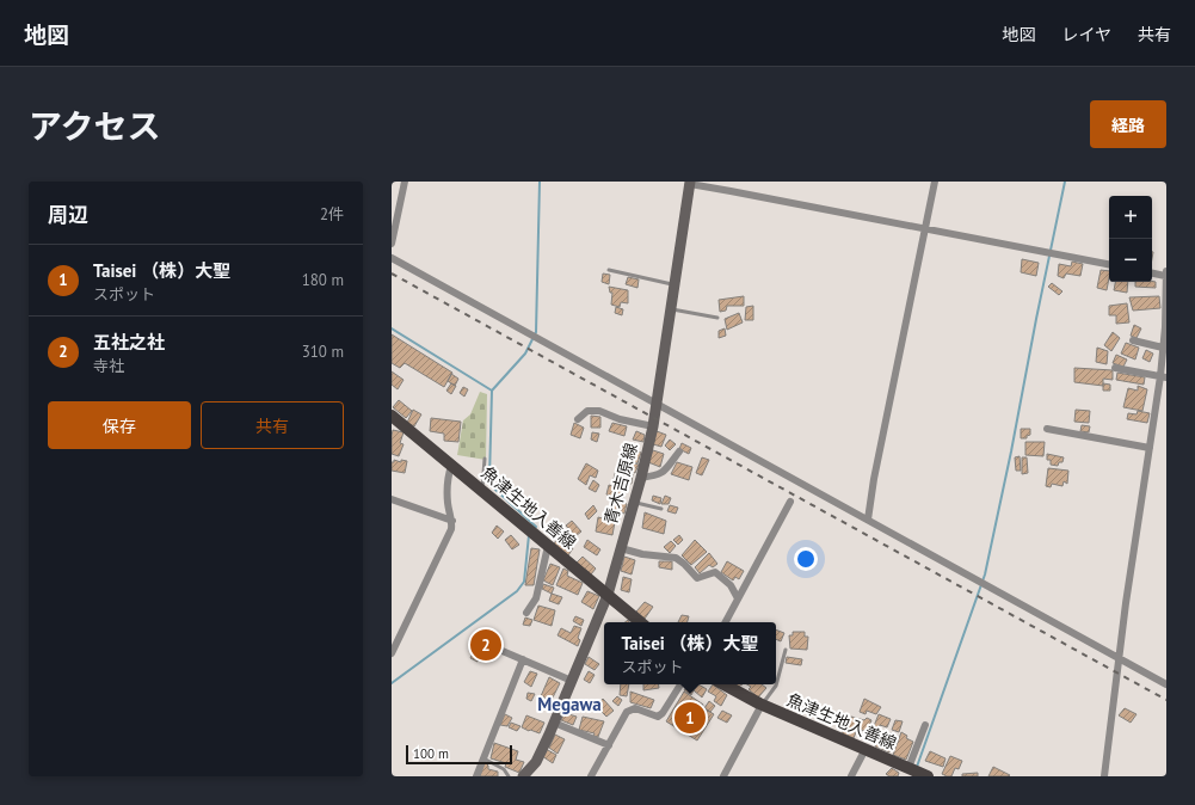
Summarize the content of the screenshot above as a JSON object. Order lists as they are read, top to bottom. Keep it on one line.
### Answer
{"streets":{"main road":["青木吉原線","魚津生地入善線"]},"crossings":[["青木吉原線","魚津生地入善線"]],"districts":["Megawa"],"scale_bar":"100 m","page":{"header":"地図","nav":["地図","レイヤ","共有"],"title":"アクセス","buttons":["経路",["保存","共有"]],"heading":["周辺","2件"],"map_buttons":["+","−"],"list":[{"mark":"1","name":"Taisei （株）大聖","note":"スポット","value":"180 m"},{"mark":"2","name":"五社之社","note":"寺社","value":"310 m"}],"popup":["Taisei （株）大聖","スポット"],"pins":["2","1"],"scale":"100 m"}}
